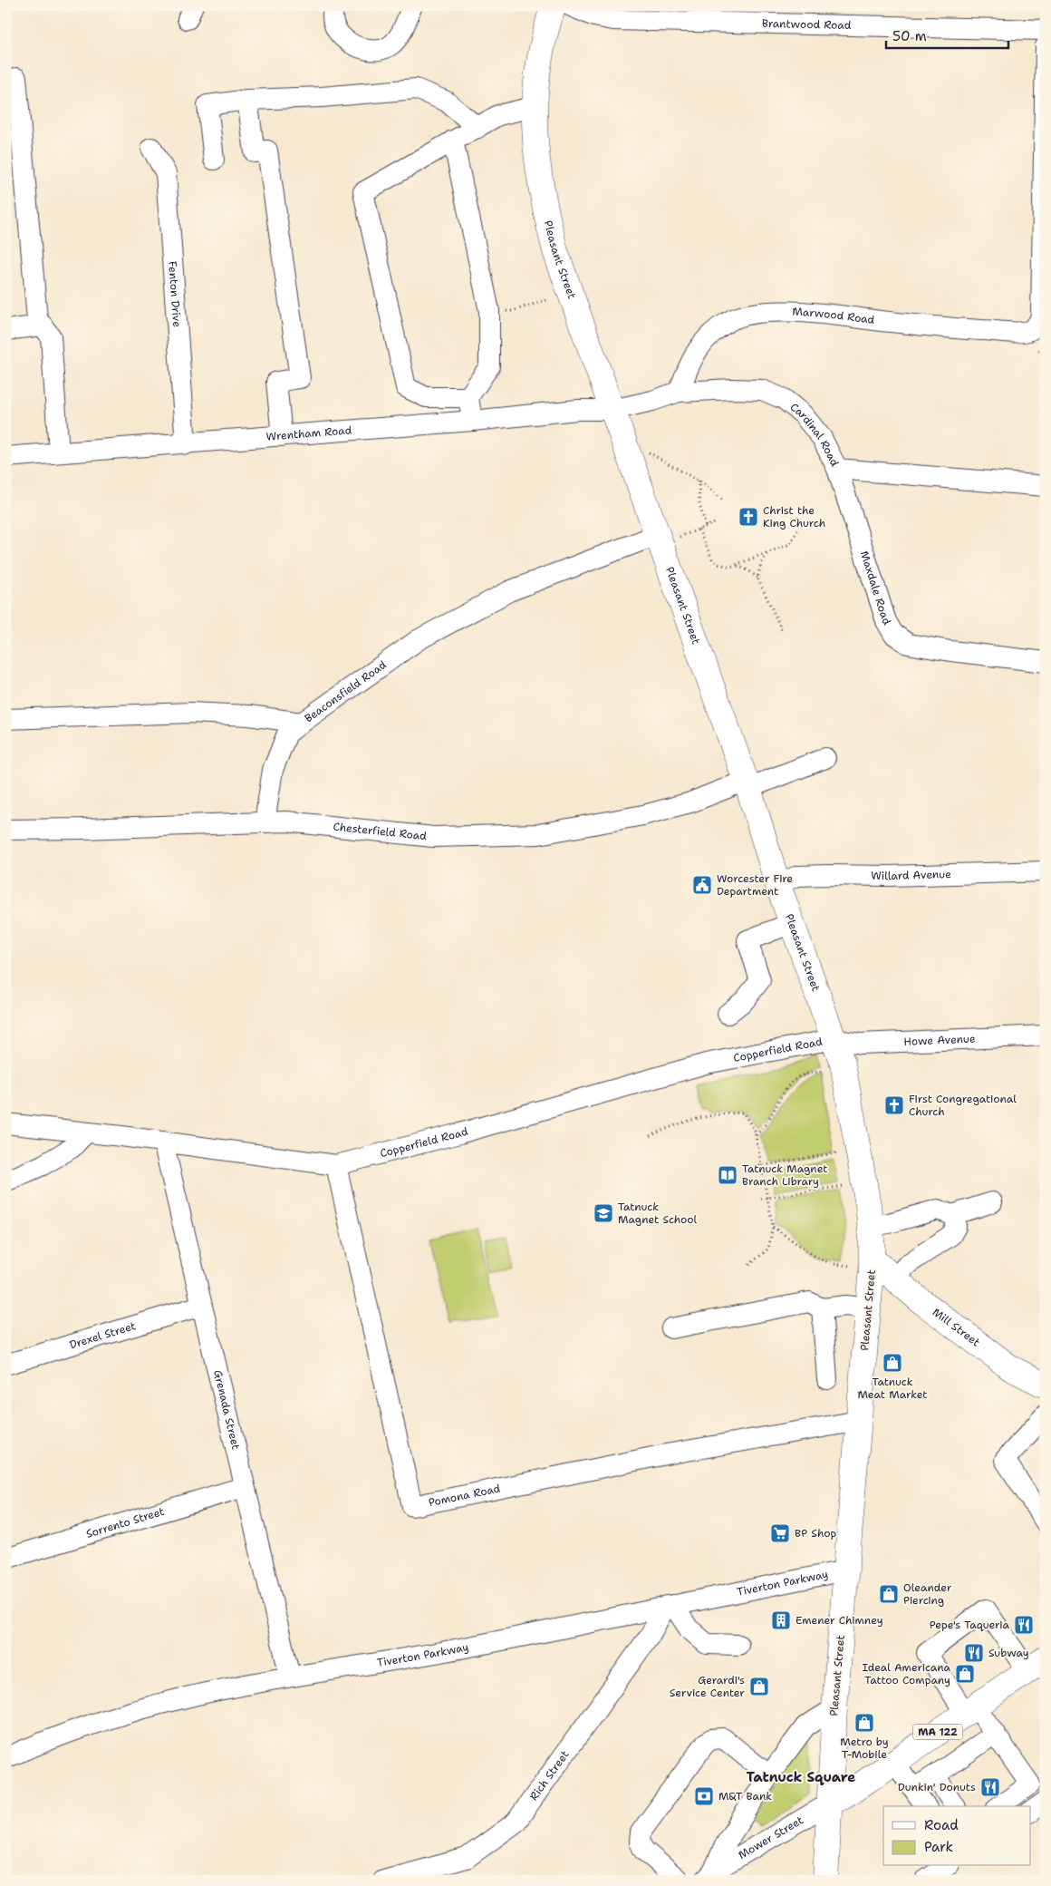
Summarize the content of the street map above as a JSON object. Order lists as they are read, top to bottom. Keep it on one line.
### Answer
{"streets":{"main road":["Pleasant Street","Mill Street","MA 122"],"street":["Brantwood Road","Fenton Drive","Marwood Road","Wrentham Road","Cardinal Road","Maxdale Road","Beaconsfield Road","Chesterfield Road","Willard Avenue","Howe Avenue","Copperfield Road","Drexel Street","Grenada Street","Pomona Road","Sorrento Street","Tiverton Parkway","Rich Street","Mower Street"]},"crossings":[["Pleasant Street","Wrentham Road"],["Pleasant Street","Cardinal Road"],["Pleasant Street","Beaconsfield Road"],["Pleasant Street","Chesterfield Road"],["Pleasant Street","Willard Avenue"],["Pleasant Street","Howe Avenue"],["Pleasant Street","Copperfield Road"],["Pleasant Street","Mill Street"],["Pleasant Street","Pomona Road"],["Pleasant Street","Tiverton Parkway"],["Pleasant Street","MA 122"],["Pleasant Street","Mower Street"],["Fenton Drive","Wrentham Road"],["Marwood Road","Cardinal Road"],["Wrentham Road","Cardinal Road"],["Cardinal Road","Maxdale Road"],["Howe Avenue","Copperfield Road"],["Copperfield Road","Grenada Street"],["Copperfield Road","Pomona Road"],["Drexel Street","Grenada Street"],["Grenada Street","Sorrento Street"],["Grenada Street","Tiverton Parkway"],["Tiverton Parkway","Rich Street"],["MA 122","Mower Street"]],"districts":["Tatnuck Square"],"places":{"church":["Christ the King Church","First Congregational Church"],"public building":["Worcester Fire Department"],"library":["Tatnuck Magnet Branch Library"],"school or university":["Tatnuck Magnet School"],"shop":["Tatnuck Meat Market","Oleander Piercing","Ideal Americana Tattoo Company","Gerardi's Service Center","Metro by T-Mobile"],"supermarket":["BP Shop"],"building":["Emener Chimney"],"restaurant":["Pepe's Taqueria","Subway","Dunkin' Donuts"],"bank":["M&T Bank"]},"legend":["Road","Park"],"scale_bar":"50 m"}
